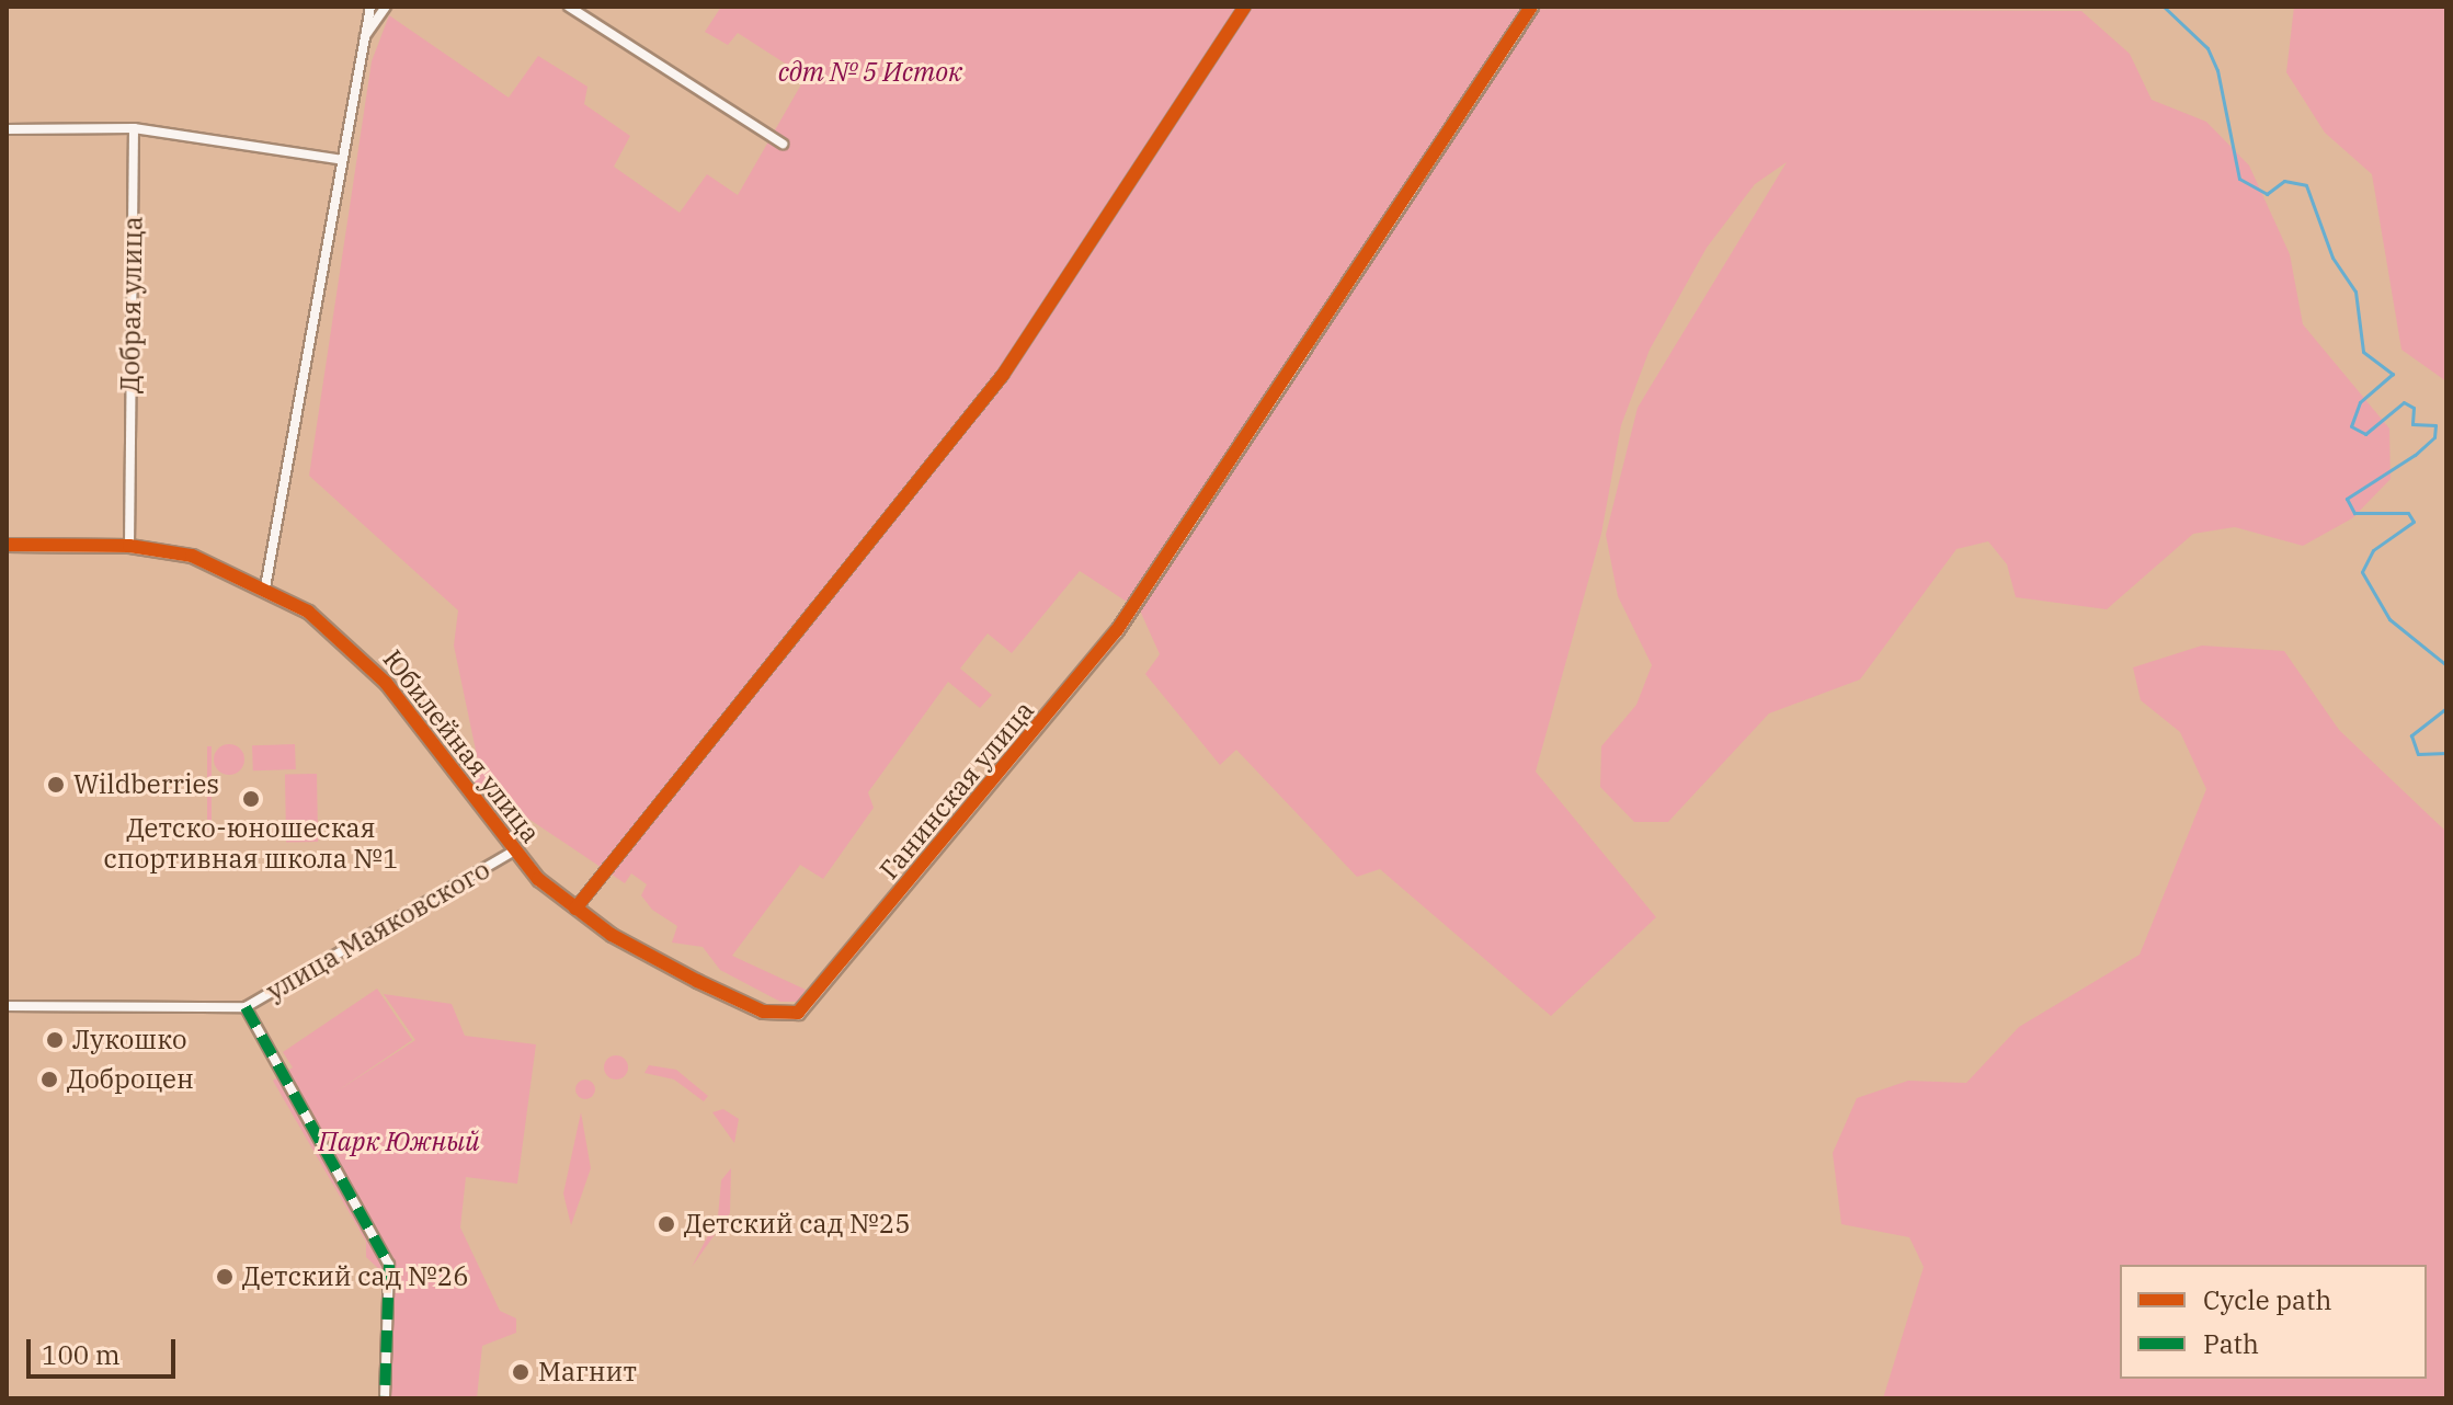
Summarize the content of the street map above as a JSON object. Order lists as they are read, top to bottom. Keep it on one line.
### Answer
{"streets":{"street":["Добрая улица","Юбилейная улица","Ганинская улица","улица Маяковского"]},"crossings":[["Добрая улица","Юбилейная улица"],["Юбилейная улица","Ганинская улица"],["Юбилейная улица","улица Маяковского"]],"parks":["сдт № 5 Исток","Парк Южный"],"places":["Wildberries","Детско-юношеская спортивная школа №1","Лукошко","Доброцен","Детский сад №25","Детский сад №26","Магнит"],"legend":["Cycle path","Path"],"scale_bar":"100 m"}
